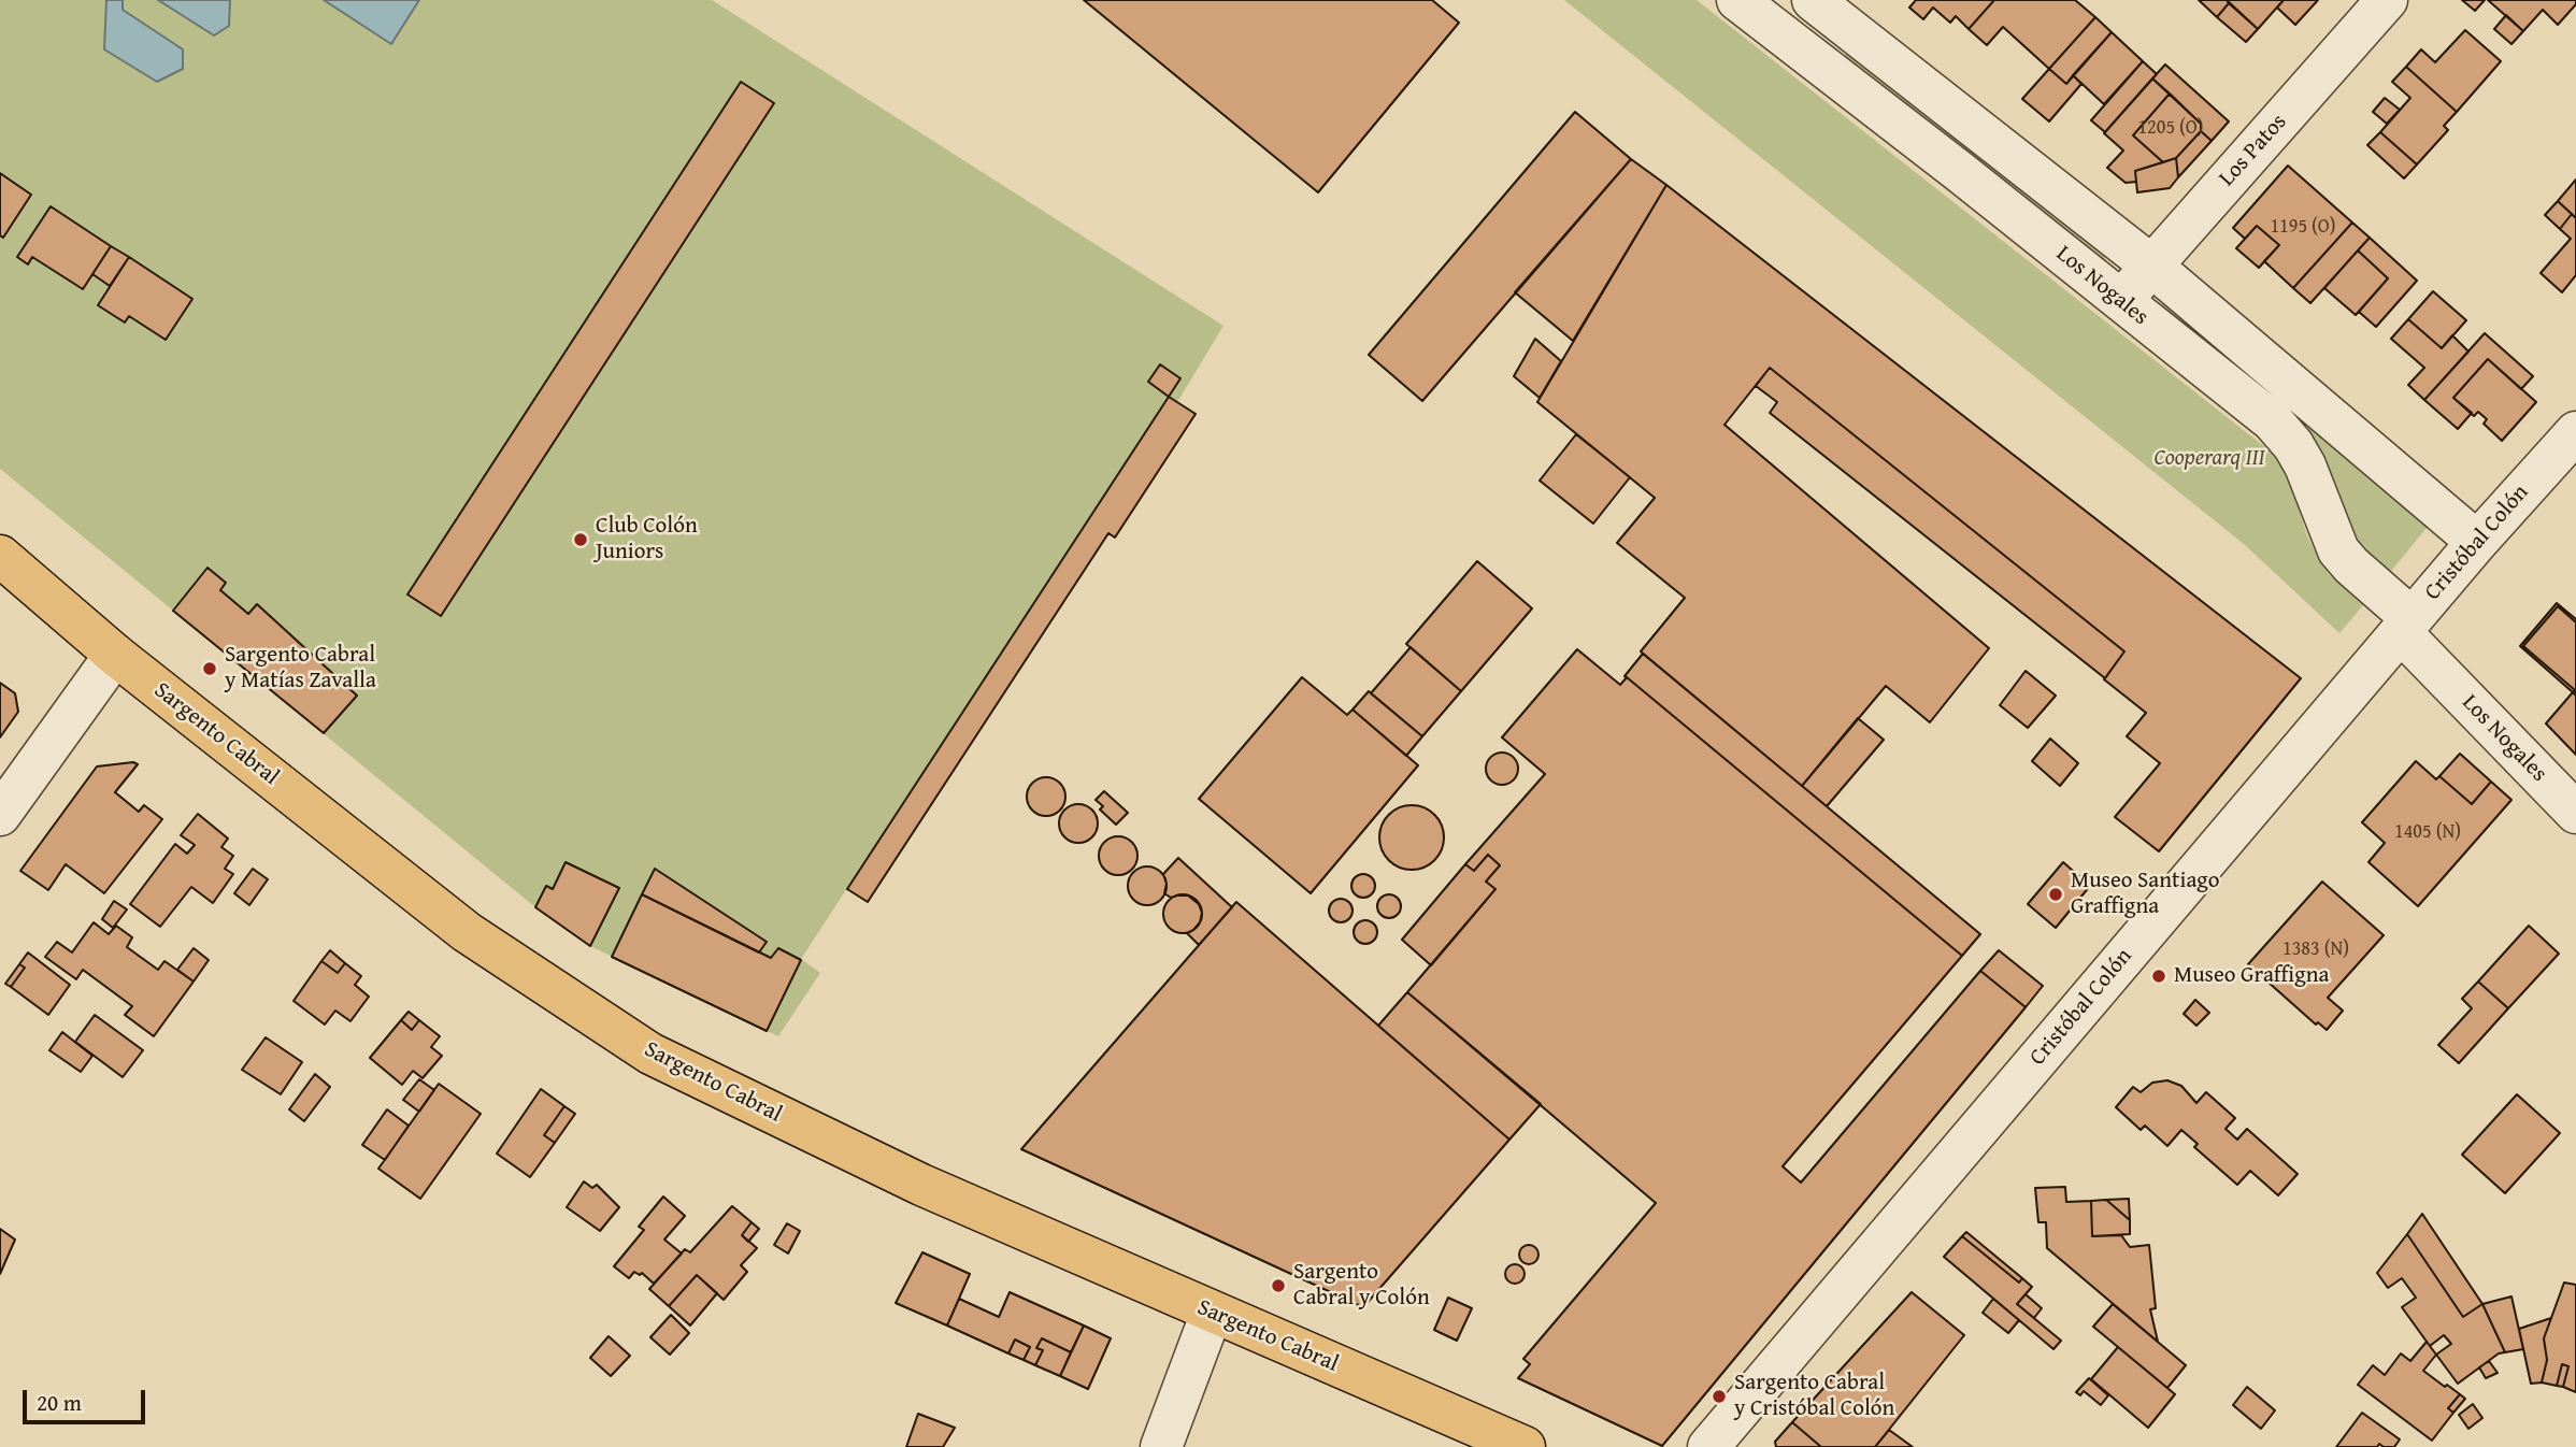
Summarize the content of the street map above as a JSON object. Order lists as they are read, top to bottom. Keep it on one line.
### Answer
{"streets":{"main road":["Sargento Cabral"],"street":["Los Patos","Los Nogales","Cristóbal Colón"]},"crossings":[["Los Patos","Los Nogales"],["Los Nogales","Cristóbal Colón"]],"parks":["Cooperarq III"],"places":["Club Colón Juniors","Sargento Cabral y Matías Zavalla","Museo Santiago Graffigna","Museo Graffigna","Sargento Cabral y Colón","Sargento Cabral y Cristóbal Colón"],"house_numbers":["1205 (O)","1195 (O)","1405 (N)","1383 (N)"],"scale_bar":"20 m"}
